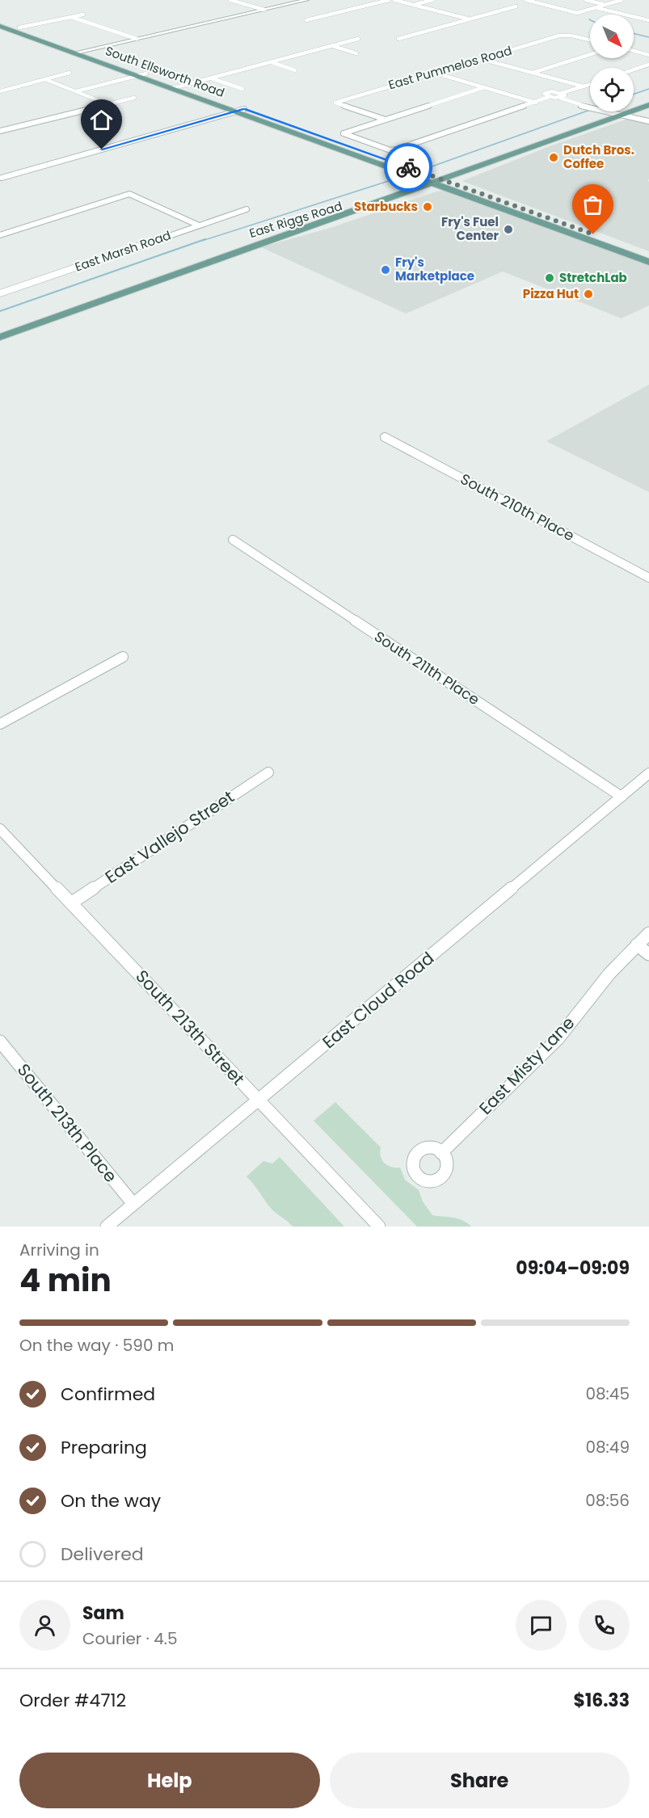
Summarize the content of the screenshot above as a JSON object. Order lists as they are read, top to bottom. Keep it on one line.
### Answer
{"streets":{"main road":["South Ellsworth Road","East Riggs Road"],"street":["East Pummelos Road","East Marsh Road","South 210th Place","South 211th Place","East Vallejo Street","East Cloud Road","South 213th Street","East Misty Lane","South 213th Place"]},"crossings":[["South Ellsworth Road","East Riggs Road"],["South 211th Place","East Cloud Road"],["East Vallejo Street","South 213th Street"],["East Cloud Road","South 213th Street"],["East Cloud Road","South 213th Place"]],"places":["Dutch Bros. Coffee","Starbucks","Fry's Fuel Center","Fry's Marketplace","StretchLab","Pizza Hut"],"north":"bottom right","page":{"heading":["4 min","Arriving in","09:04–09:09"],"panel":["Sam","Courier · 4.5","Order #4712","$16.33"],"bar":"On the way · 590 m","list":[["Confirmed","08:45"],["Preparing","08:49"],["On the way","08:56"],"Delivered"],"buttons":["Help","Share"]}}
